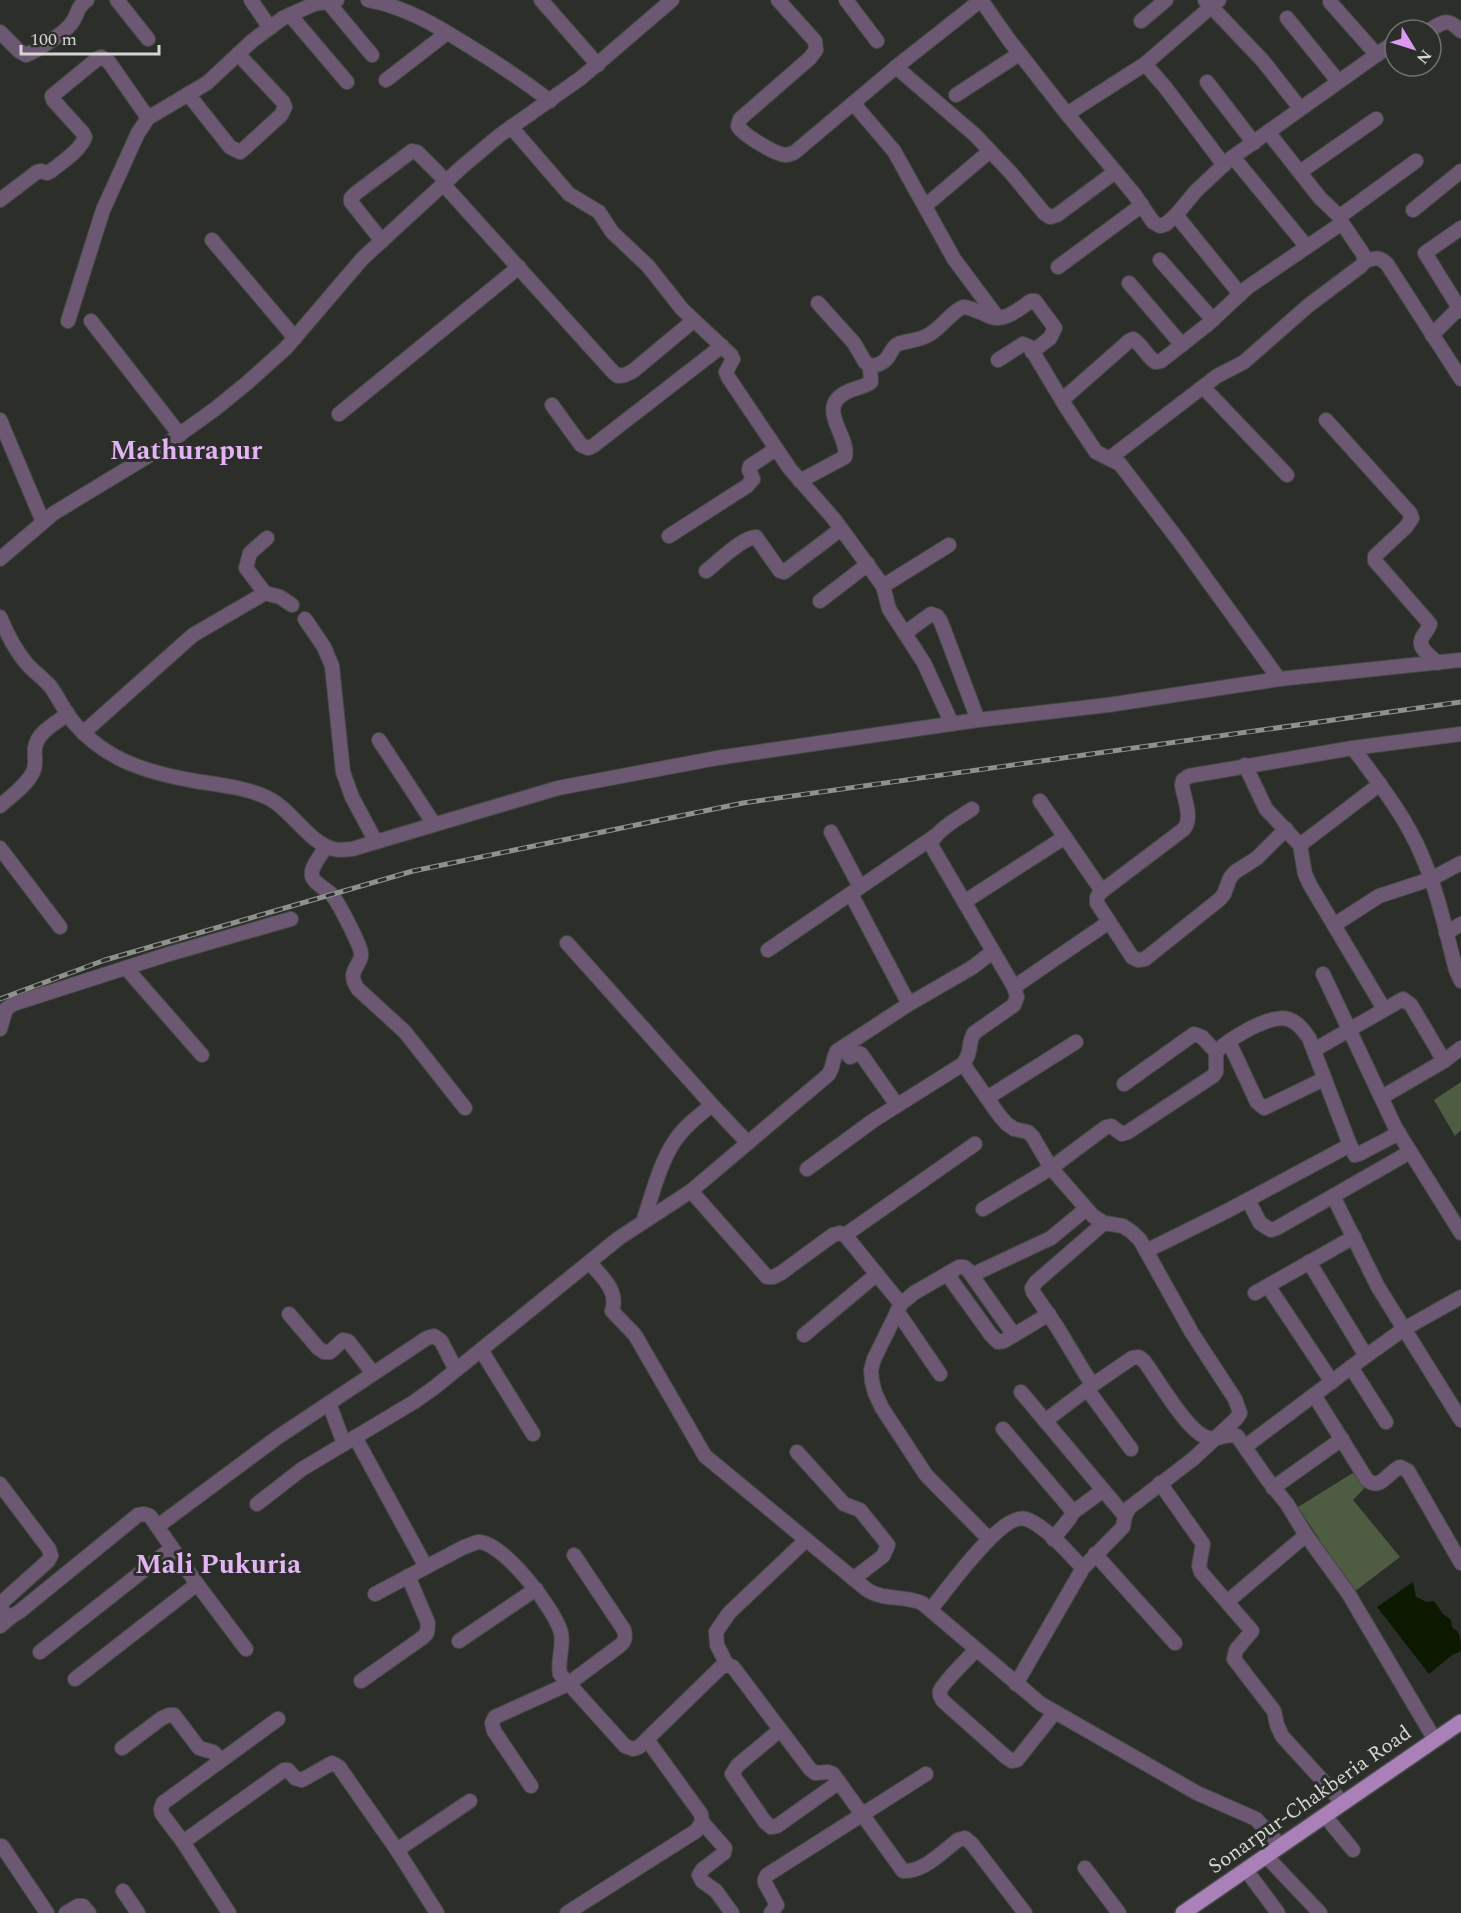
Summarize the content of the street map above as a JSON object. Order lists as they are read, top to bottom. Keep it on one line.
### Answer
{"streets":{"main road":["Sonarpur-Chakberia Road"]},"districts":["Mathurapur","Mali Pukuria"],"scale_bar":"100 m","north":"bottom right"}
